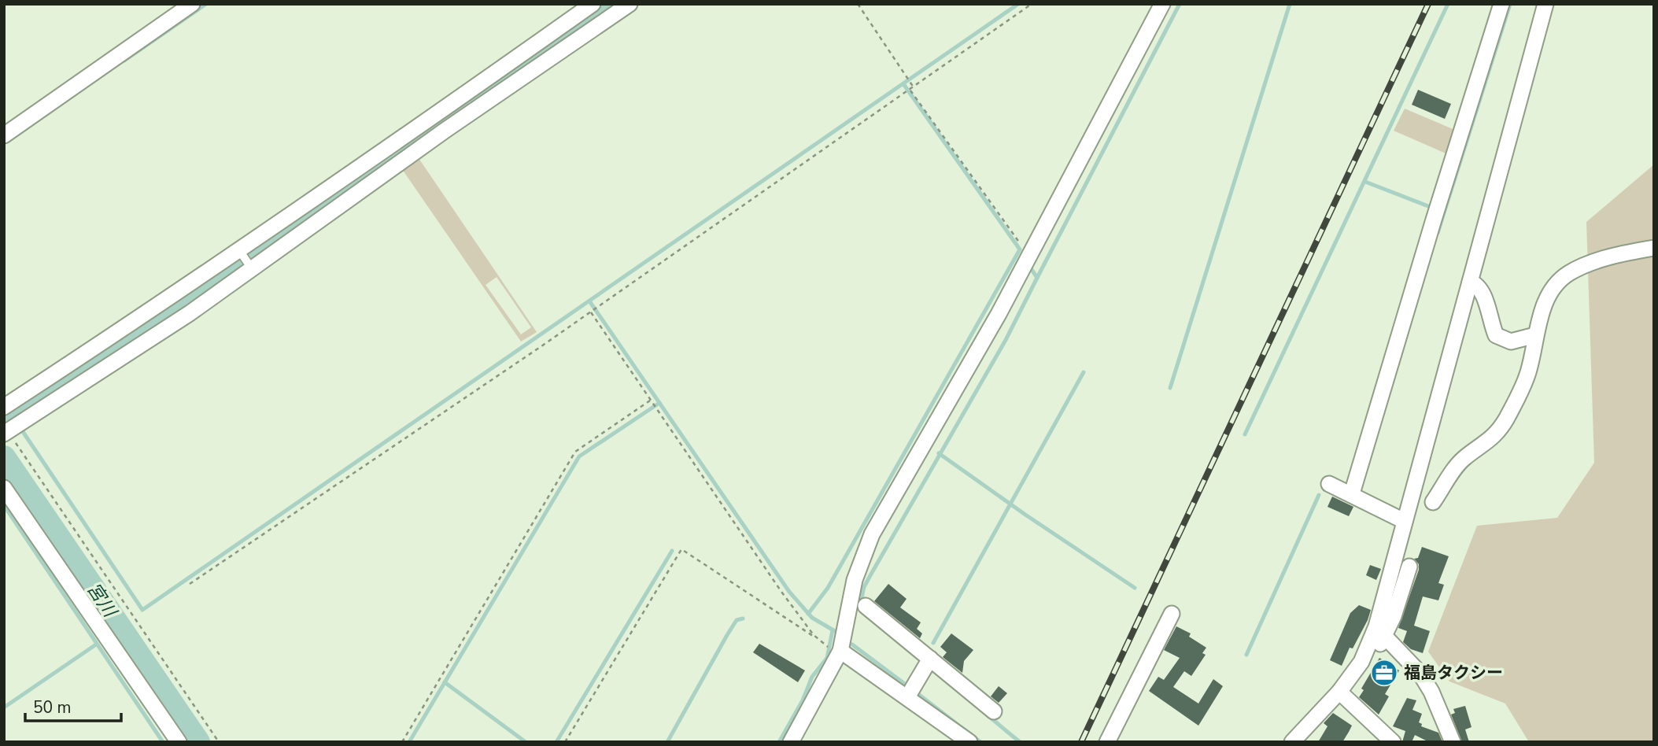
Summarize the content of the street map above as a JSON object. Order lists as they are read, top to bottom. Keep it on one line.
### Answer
{"water":["宮川"],"places":{"office":["福島タクシー"]},"scale_bar":"50 m"}
